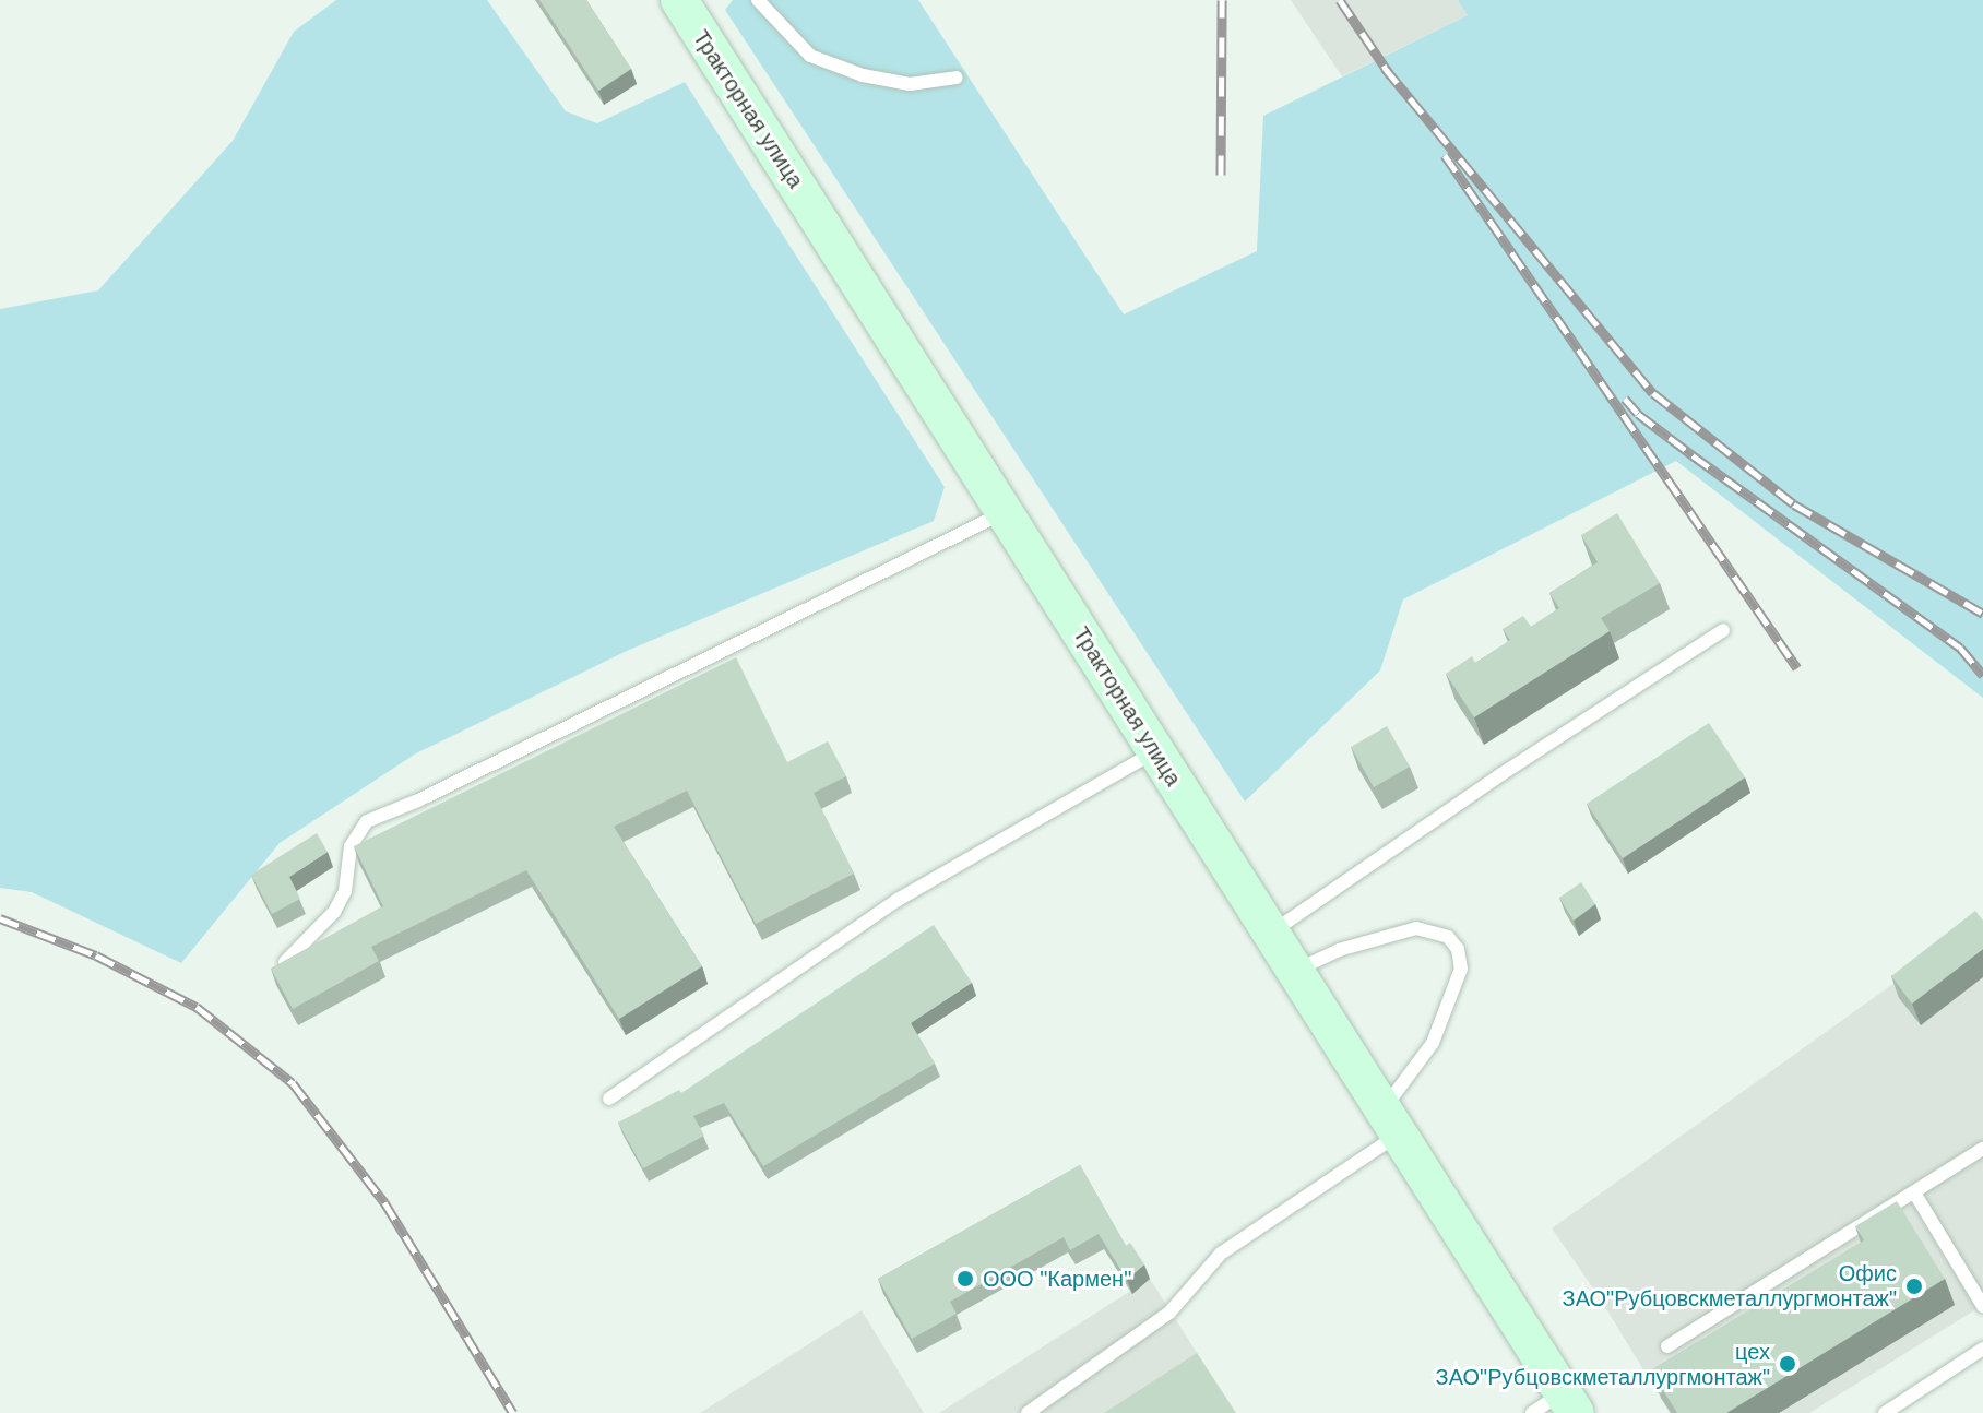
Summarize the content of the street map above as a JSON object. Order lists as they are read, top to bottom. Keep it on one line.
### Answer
{"streets":{"main road":["Тракторная улица"]},"places":["ООО \"Кармен\"","Офис ЗАО\"Рубцовскметаллургмонтаж\"","цех ЗАО\"Рубцовскметаллургмонтаж\""]}
